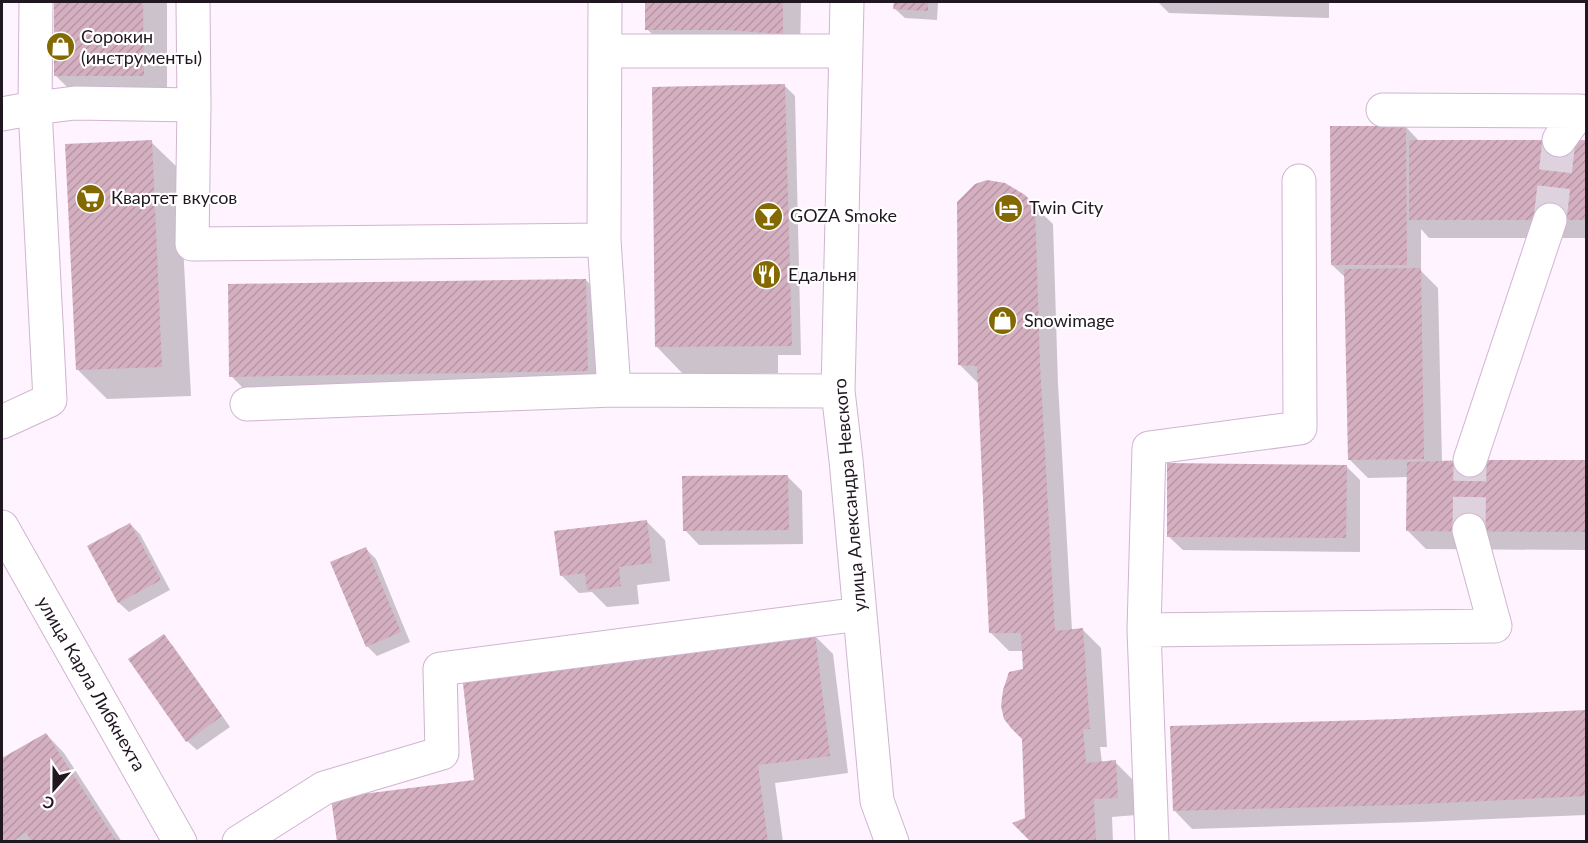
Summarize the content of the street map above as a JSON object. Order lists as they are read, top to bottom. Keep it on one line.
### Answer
{"streets":{"street":["улица Александра Невского","улица Карла Либкнехта"]},"places":{"shop":["Сорокин (инструменты)","Snowimage"],"supermarket":["Квартет вкусов"],"hotel":["Twin Сity"],"bar":["GOZA Smoke"],"restaurant":["Едальня"]},"north":"bottom"}
